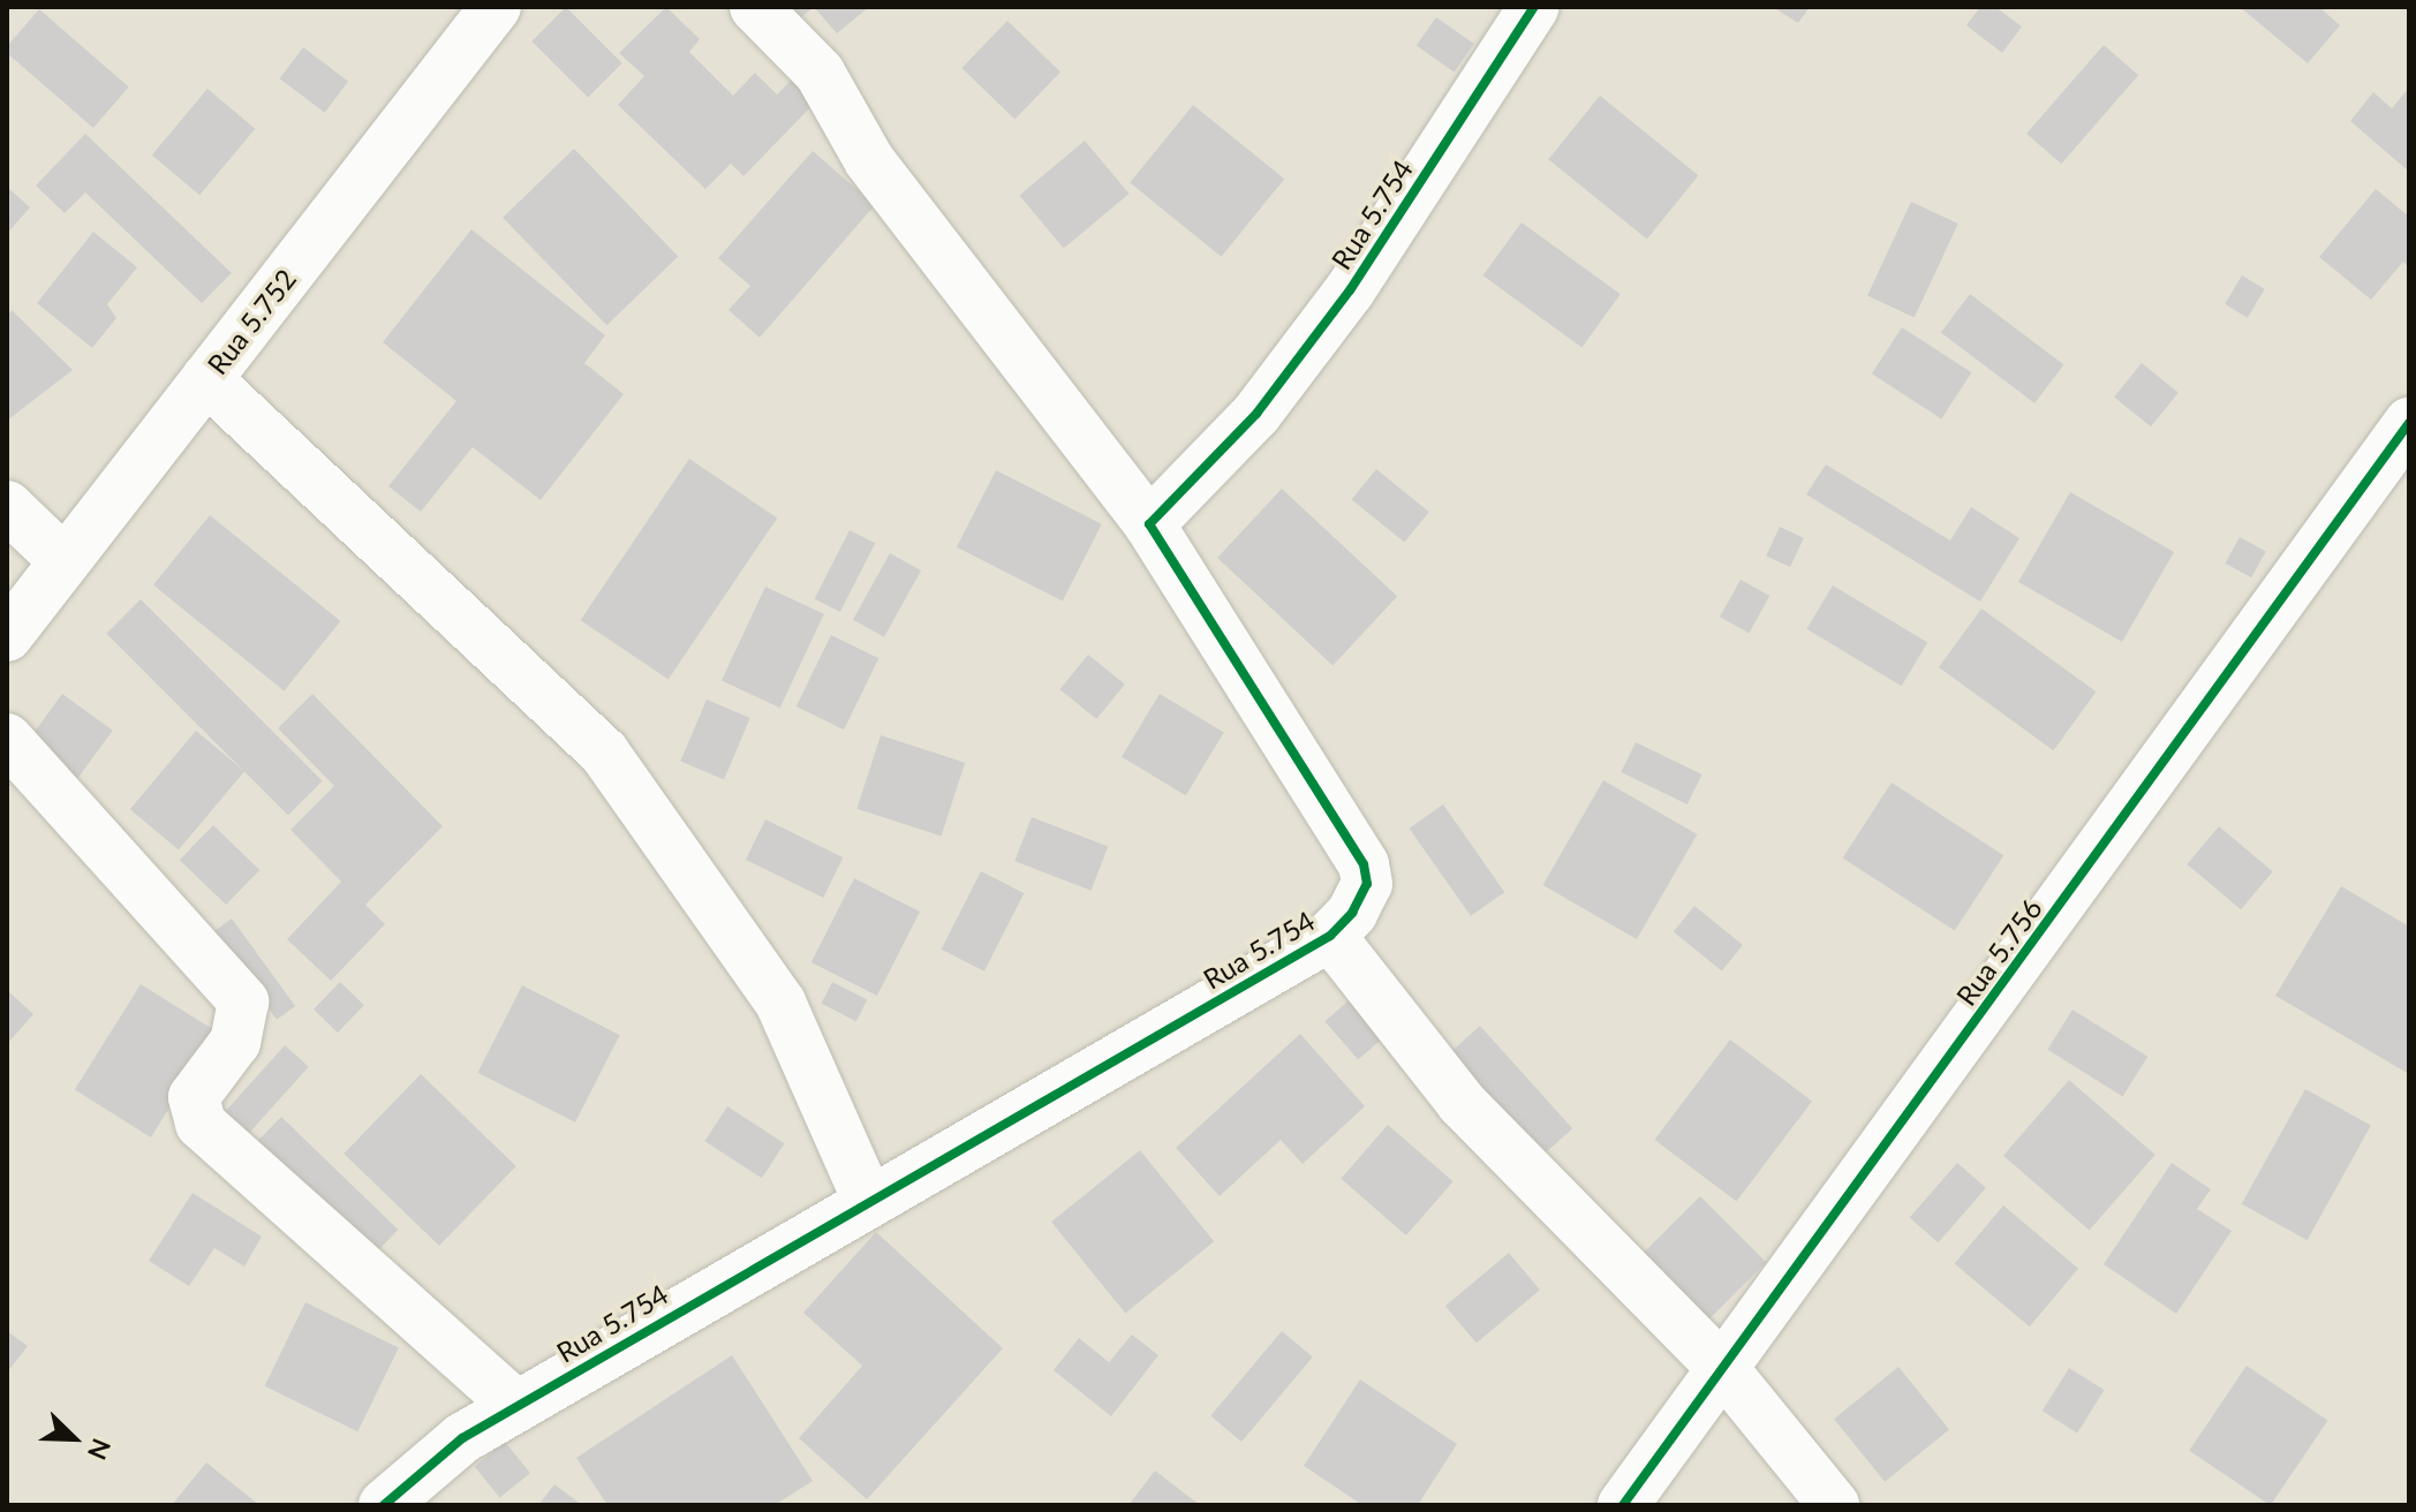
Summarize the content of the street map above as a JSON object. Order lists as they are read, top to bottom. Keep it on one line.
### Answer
{"streets":{"street":["Rua 5.754","Rua 5.752","Rua 5.756"]},"north":"bottom right"}
